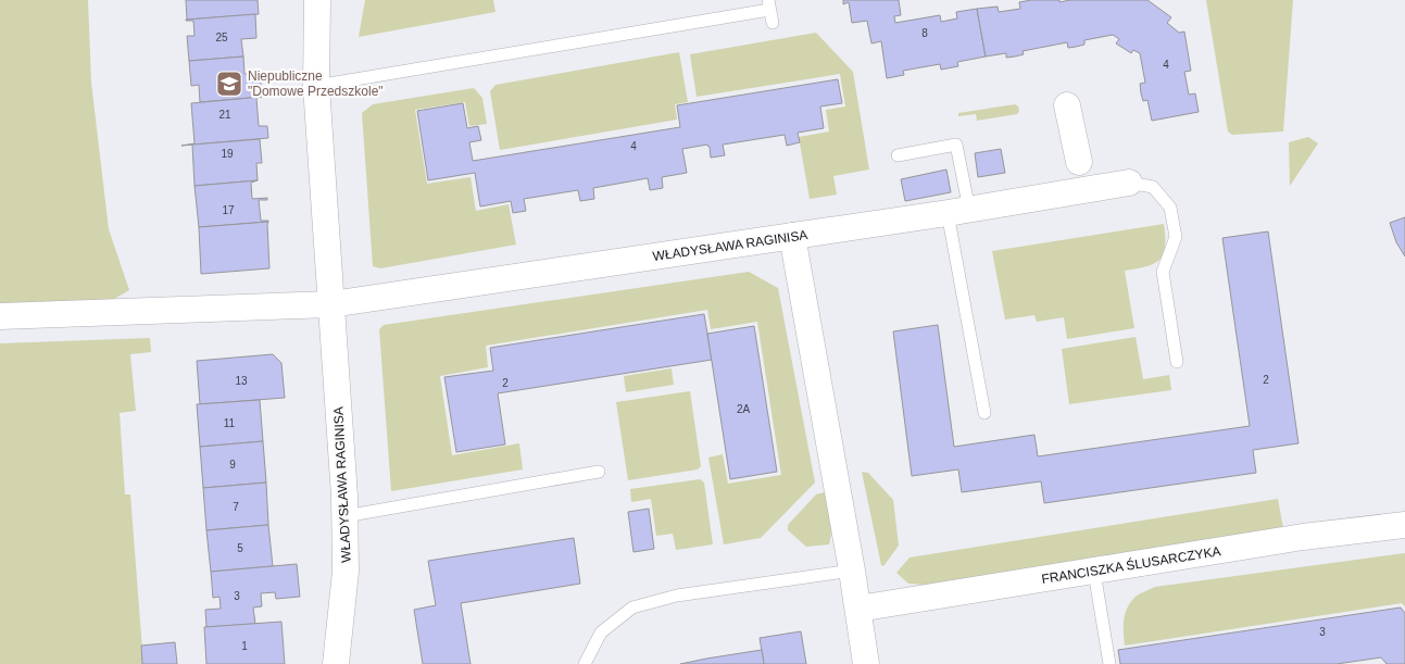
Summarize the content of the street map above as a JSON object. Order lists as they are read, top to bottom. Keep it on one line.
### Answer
{"streets":{"street":["WŁADYSŁAWA RAGINISA","FRANCISZKA ŚLUSARCZYKA"]},"places":{"school or university":["Niepubliczne \"Domowe Przedszkole\""]},"house_numbers":["8","25","4","21","4","19","17","2","13","2","2A","11","9","7","5","3","3","1"]}
